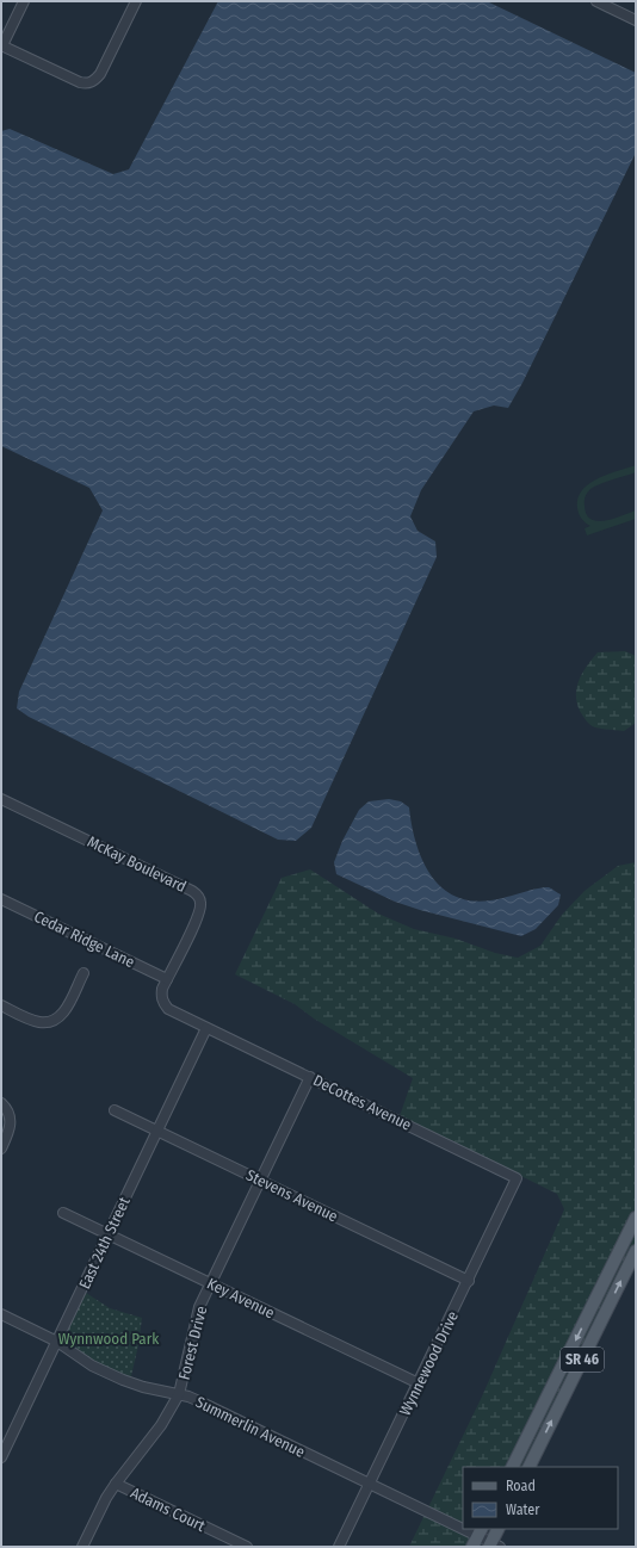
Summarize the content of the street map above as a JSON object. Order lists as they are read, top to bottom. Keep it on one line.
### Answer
{"streets":{"main road":["SR 46"],"street":["McKay Boulevard","Cedar Ridge Lane","DeCottes Avenue","Stevens Avenue","East 24th Street","Key Avenue","Forest Drive","Wynnewood Drive","Summerlin Avenue","Adams Court"]},"crossings":[["McKay Boulevard","Cedar Ridge Lane"],["McKay Boulevard","DeCottes Avenue"],["McKay Boulevard","East 24th Street"],["DeCottes Avenue","East 24th Street"],["DeCottes Avenue","Forest Drive"],["DeCottes Avenue","Wynnewood Drive"],["Stevens Avenue","East 24th Street"],["Stevens Avenue","Forest Drive"],["Stevens Avenue","Wynnewood Drive"],["East 24th Street","Key Avenue"],["East 24th Street","Summerlin Avenue"],["Key Avenue","Forest Drive"],["Key Avenue","Wynnewood Drive"],["Forest Drive","Summerlin Avenue"],["Forest Drive","Adams Court"],["Wynnewood Drive","Summerlin Avenue"]],"parks":["Wynnwood Park"],"legend":["Road","Water"]}
